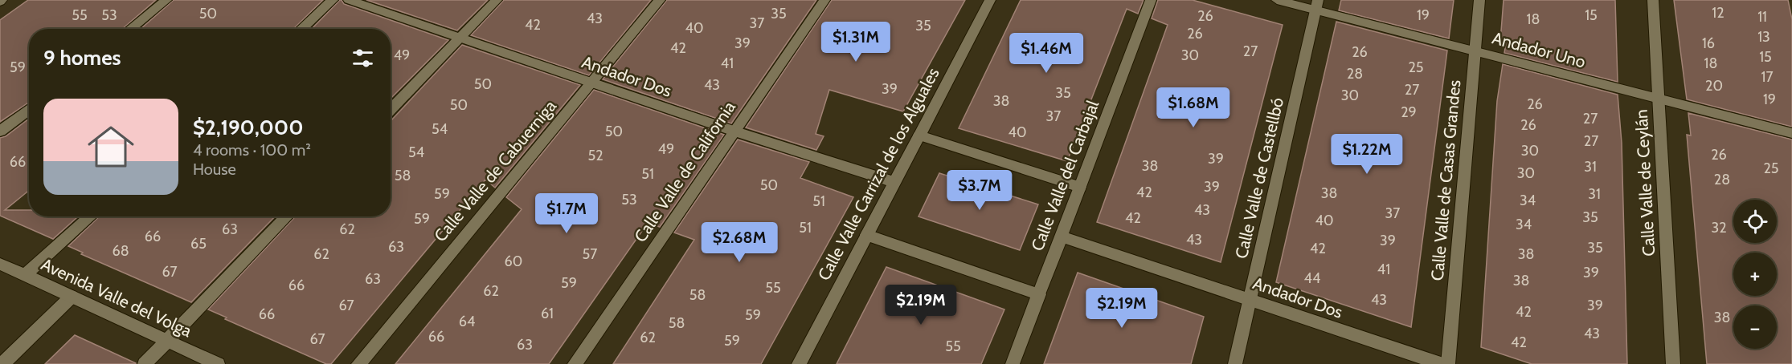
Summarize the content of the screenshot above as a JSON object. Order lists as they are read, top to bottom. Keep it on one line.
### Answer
{"streets":{"street":["Andador Uno","Andador Dos","Calle Valle de Cabuerniga","Calle Valle de California","Calle Valle Carrizal de los Alguales","Calle Valle del Carbajal","Calle Valle de Castellbó","Calle Valle de Casas Grandes","Calle Valle de Ceylán","Avenida Valle del Volga"]},"crossings":[["Andador Uno","Calle Valle de Castellbó"],["Andador Uno","Calle Valle de Casas Grandes"],["Andador Uno","Calle Valle de Ceylán"],["Andador Dos","Calle Valle de Cabuerniga"],["Andador Dos","Calle Valle de California"],["Andador Dos","Calle Valle Carrizal de los Alguales"],["Andador Dos","Calle Valle del Carbajal"],["Andador Dos","Calle Valle de Castellbó"]],"house_numbers":["12","50","35","55","53","19","15","26","11","43","18","37","42","35","40","26","13","39","16","42","27","26","49","30","15","41","18","59","25","28","17","50","43","20","39","27","35","30","19","38","26","50","29","37","27","26","54","50","40","27","49","30","54","26","52","39","66","38","31","25","30","51","58","28","50","39","42","38","59","31","53","34","51","43","37","35","42","59","40","34","51","32","63","62","66","43","39","65","63","35","42","68","62","57","38","60","41","67","39","44","63","38","59","66","55","62","58","43","67","39","42","61","66","59","38","64","58","43","66","62","67","59","42","63","55"],"page":{"price":["$1.31M","$1.46M","$1.68M","$1.22M","$3.7M","$1.7M","$2.68M","$2.19M","$2.19M"],"heading":"9 homes","list":[{"name":"$2,190,000","note":"4 rooms · 100 m² · House"}],"map_buttons":["+","−"]}}
